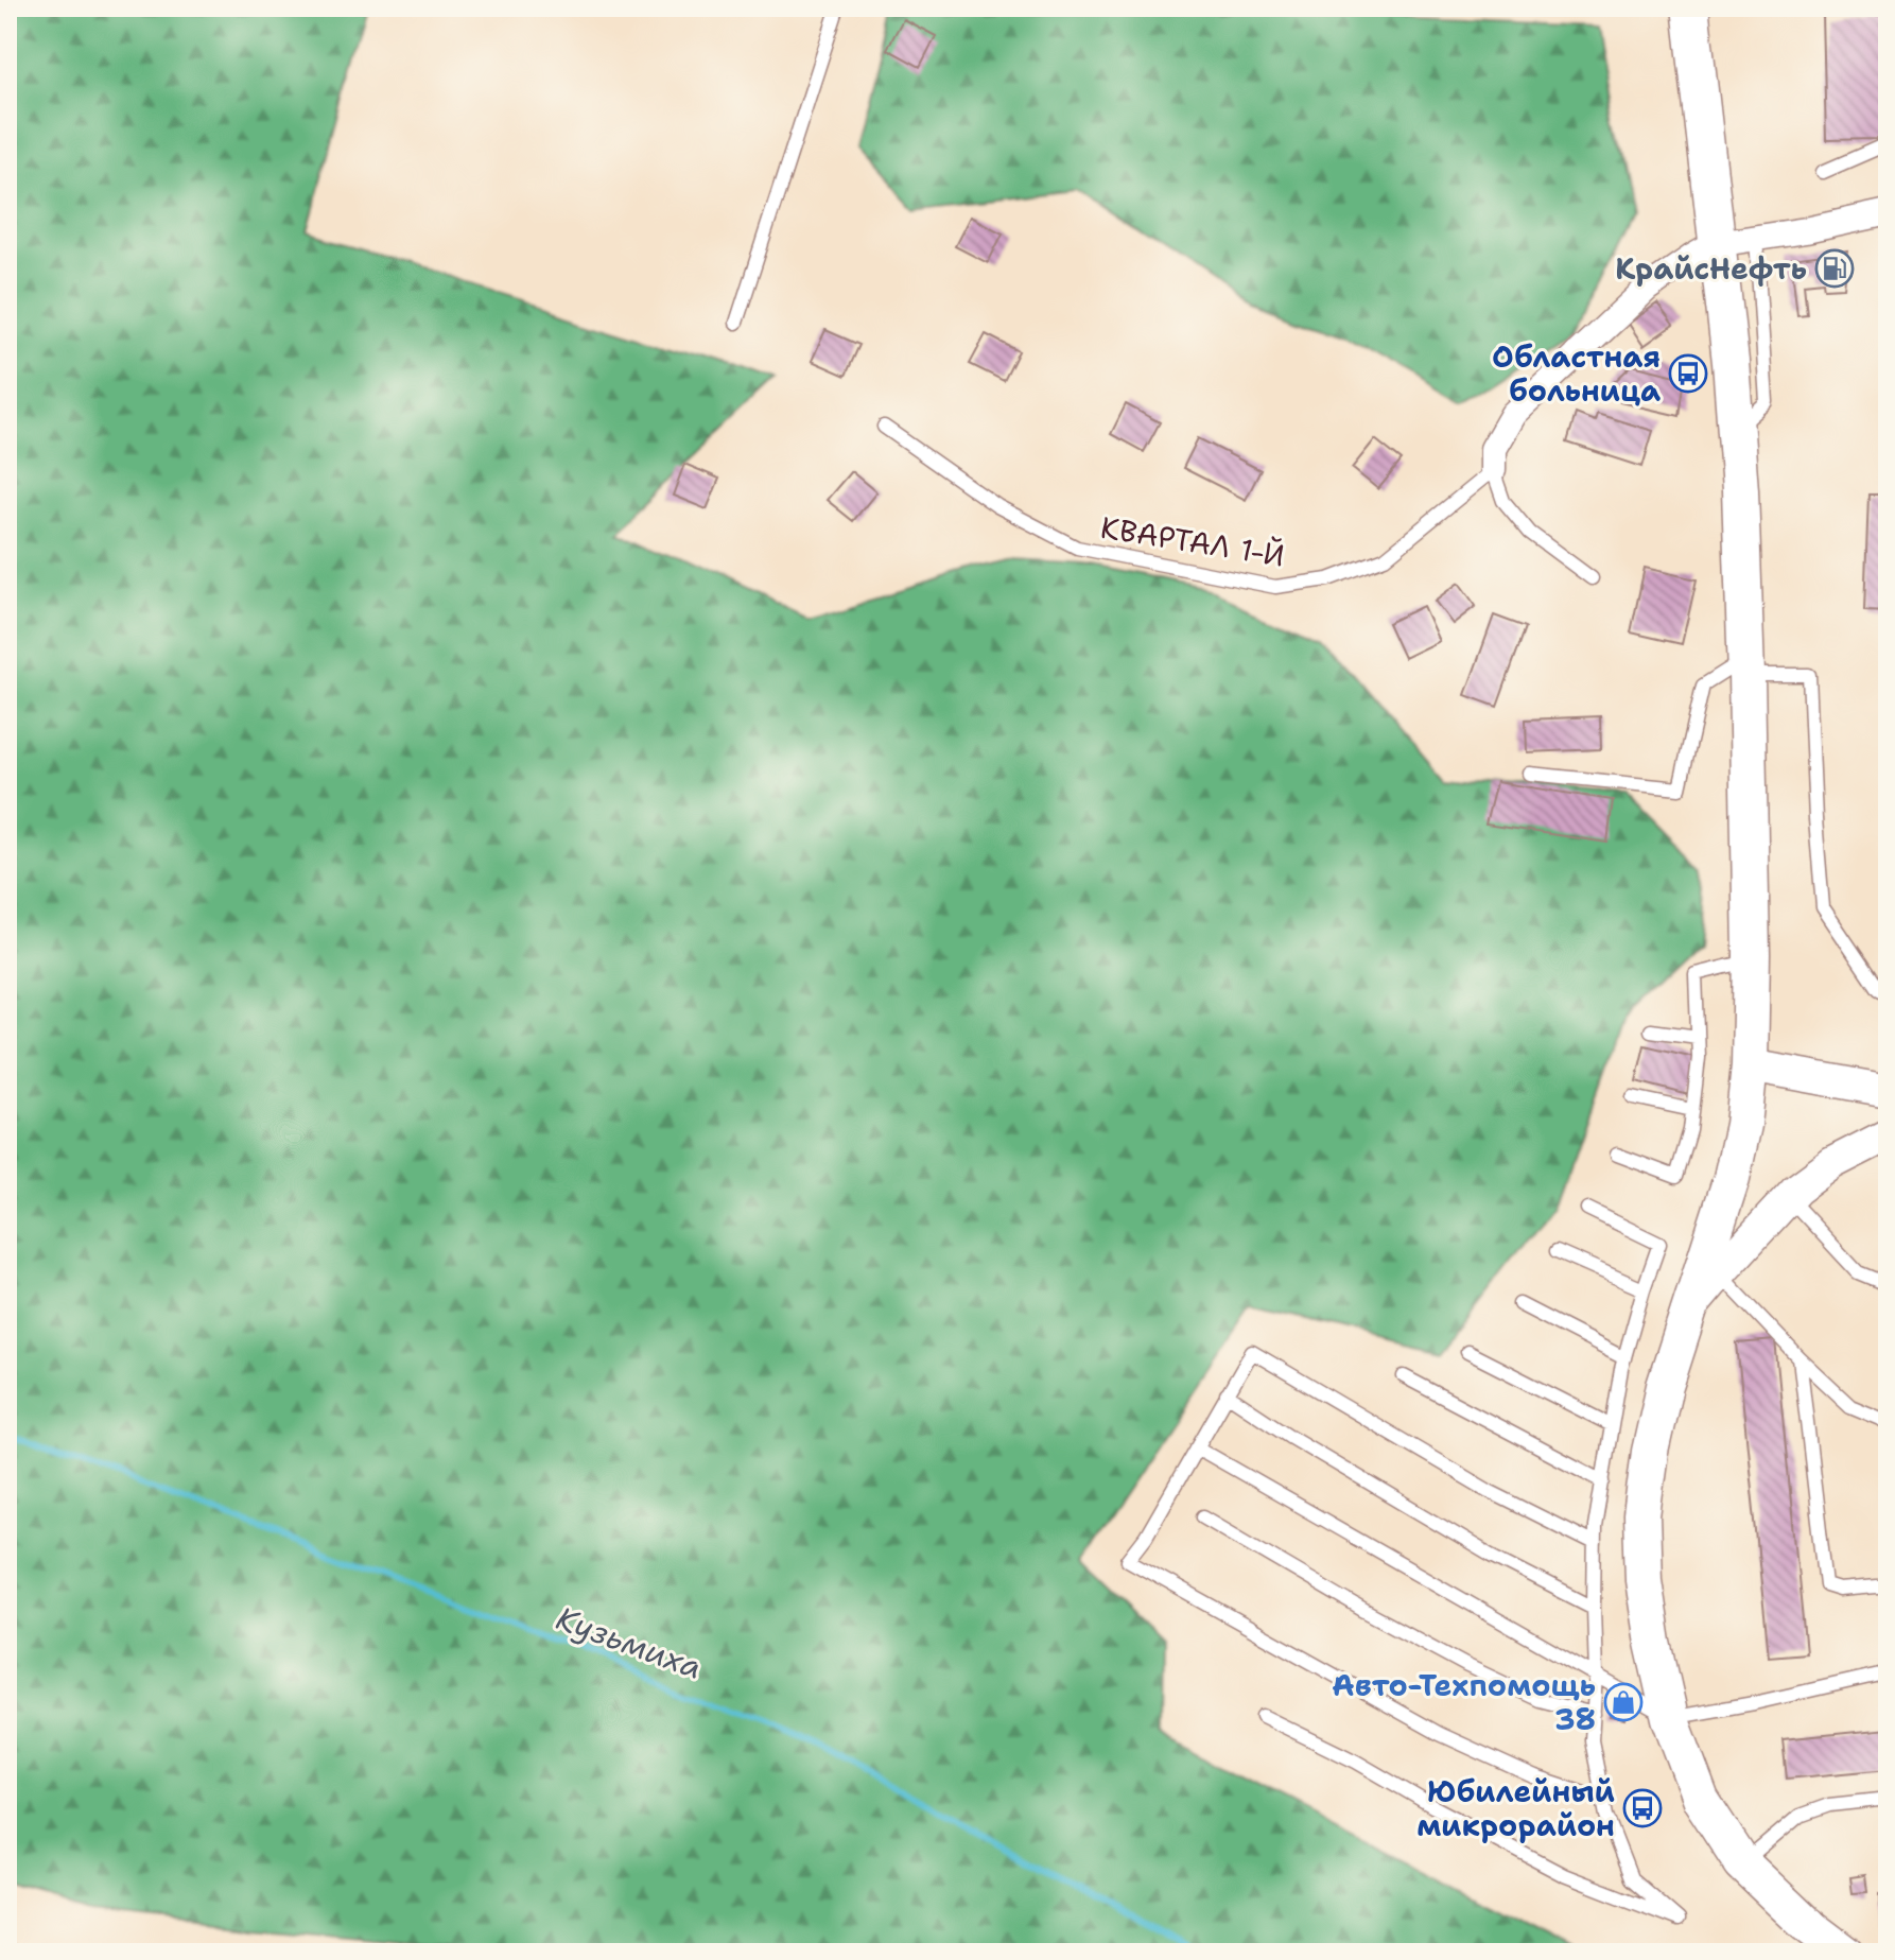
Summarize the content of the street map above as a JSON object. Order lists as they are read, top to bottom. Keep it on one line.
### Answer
{"streets":{"lane":["КВАРТАЛ 1-Й"]},"water":["Кузьмиха"],"places":{"fuel station":["КрайсНефть"],"bus stop":["Областная больница","Юбилейный микрорайон"],"shop":["Авто-Техпомощь 38"]}}
